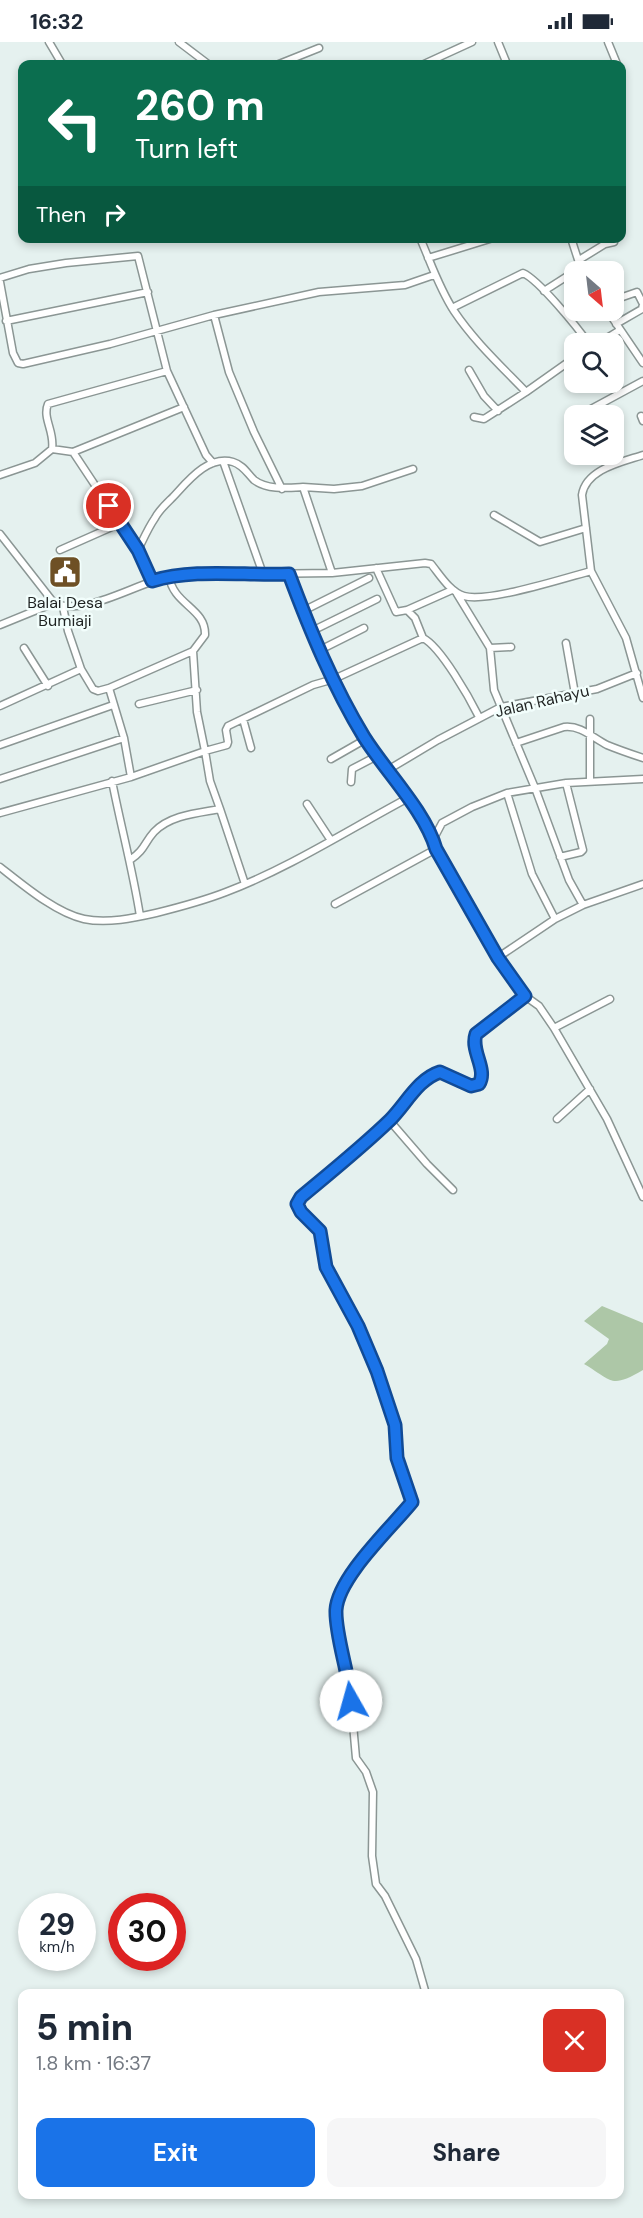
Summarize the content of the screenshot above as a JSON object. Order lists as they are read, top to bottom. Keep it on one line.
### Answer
{"streets":{"street":["Jalan Rahayu"]},"places":{"public building":["Balai Desa Bumiaji"]},"north":"bottom right","page":{"status":"16:32","turn":["260 m","Turn left"],"then":"Then","speed":"29 km/h","limit":"30","heading":["5 min","1.8 km · 16:37"],"buttons":["Exit","Share"]}}
